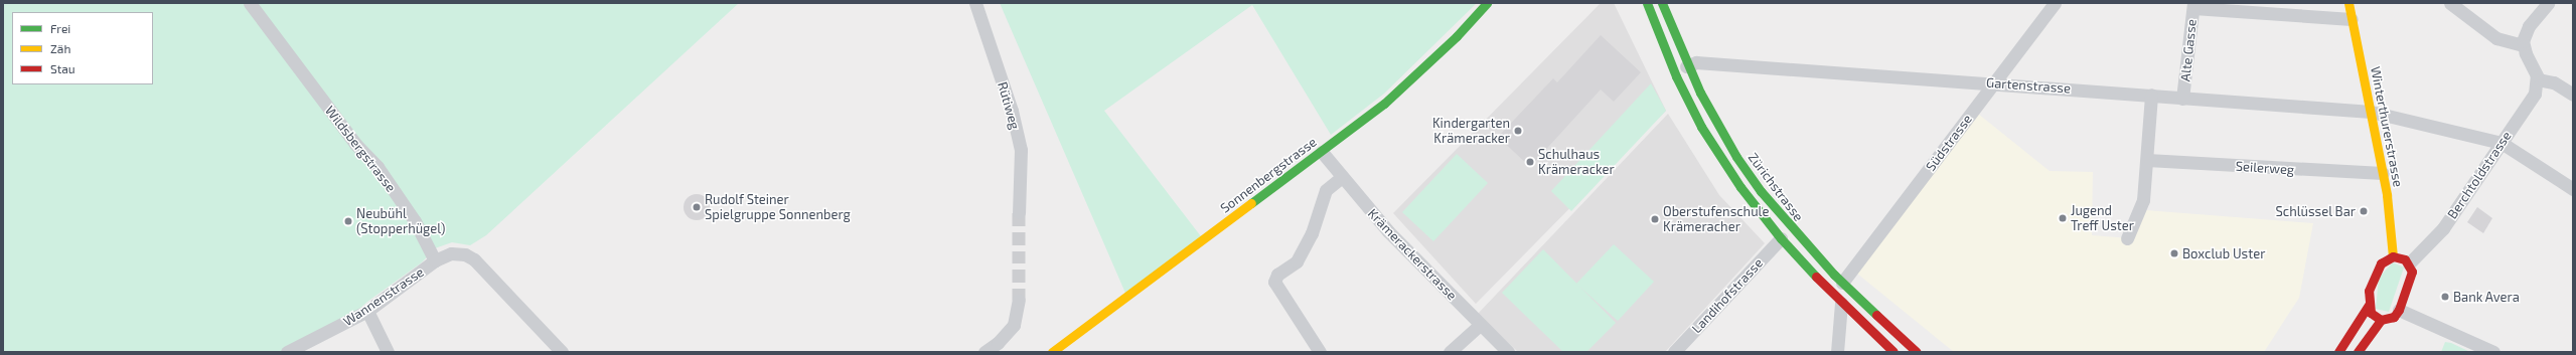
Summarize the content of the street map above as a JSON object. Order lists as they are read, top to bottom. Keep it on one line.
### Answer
{"streets":{"main road":["Winterthurerstrasse","Sonnenbergstrasse","Zürichstrasse"],"street":["Alte Gasse","Gartenstrasse","Rütiweg","Südstrasse","Wildsbergstrasse","Seilerweg","Berchtoldstrasse","Krämerackerstrasse","Landihofstrasse","Wannenstrasse"]},"crossings":[["Alte Gasse","Gartenstrasse"],["Gartenstrasse","Winterthurerstrasse"],["Gartenstrasse","Südstrasse"],["Gartenstrasse","Berchtoldstrasse"],["Gartenstrasse","Zürichstrasse"],["Winterthurerstrasse","Seilerweg"],["Südstrasse","Zürichstrasse"],["Wildsbergstrasse","Wannenstrasse"],["Sonnenbergstrasse","Krämerackerstrasse"],["Zürichstrasse","Landihofstrasse"]],"places":["Kindergarten Krämeracker","Schulhaus Krämeracker","Rudolf Steiner Spielgruppe Sonnenberg","Schlüssel Bar","Jugend Treff Uster","Oberstufenschule Krämeracher","Neubühl (Stopperhügel)","Boxclub Uster","Bank Avera"],"legend":["Frei","Zäh","Stau"]}
